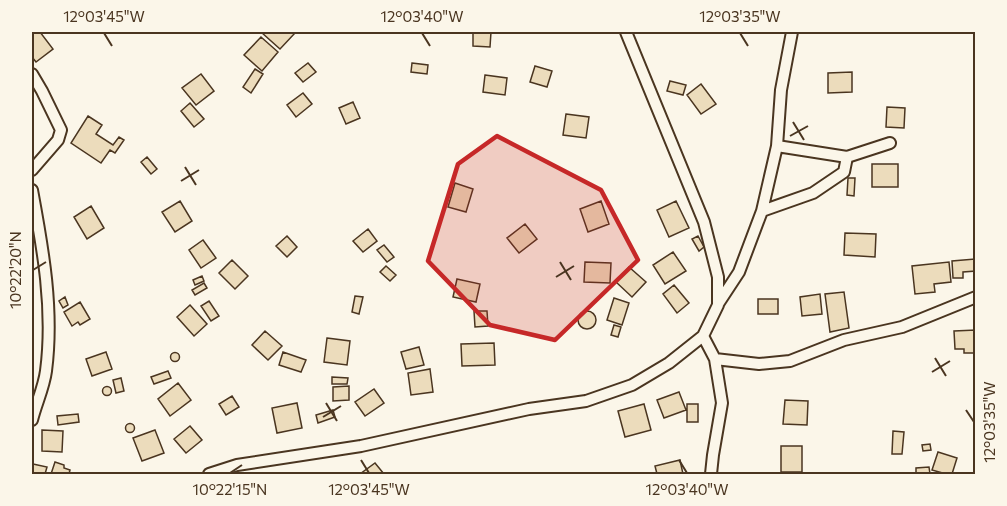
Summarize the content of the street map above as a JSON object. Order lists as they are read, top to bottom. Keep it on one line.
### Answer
{"coordinates":["12°03'45\"W","12°03'40\"W","12°03'35\"W","10°22'20\"N","10°22'15\"N"]}
